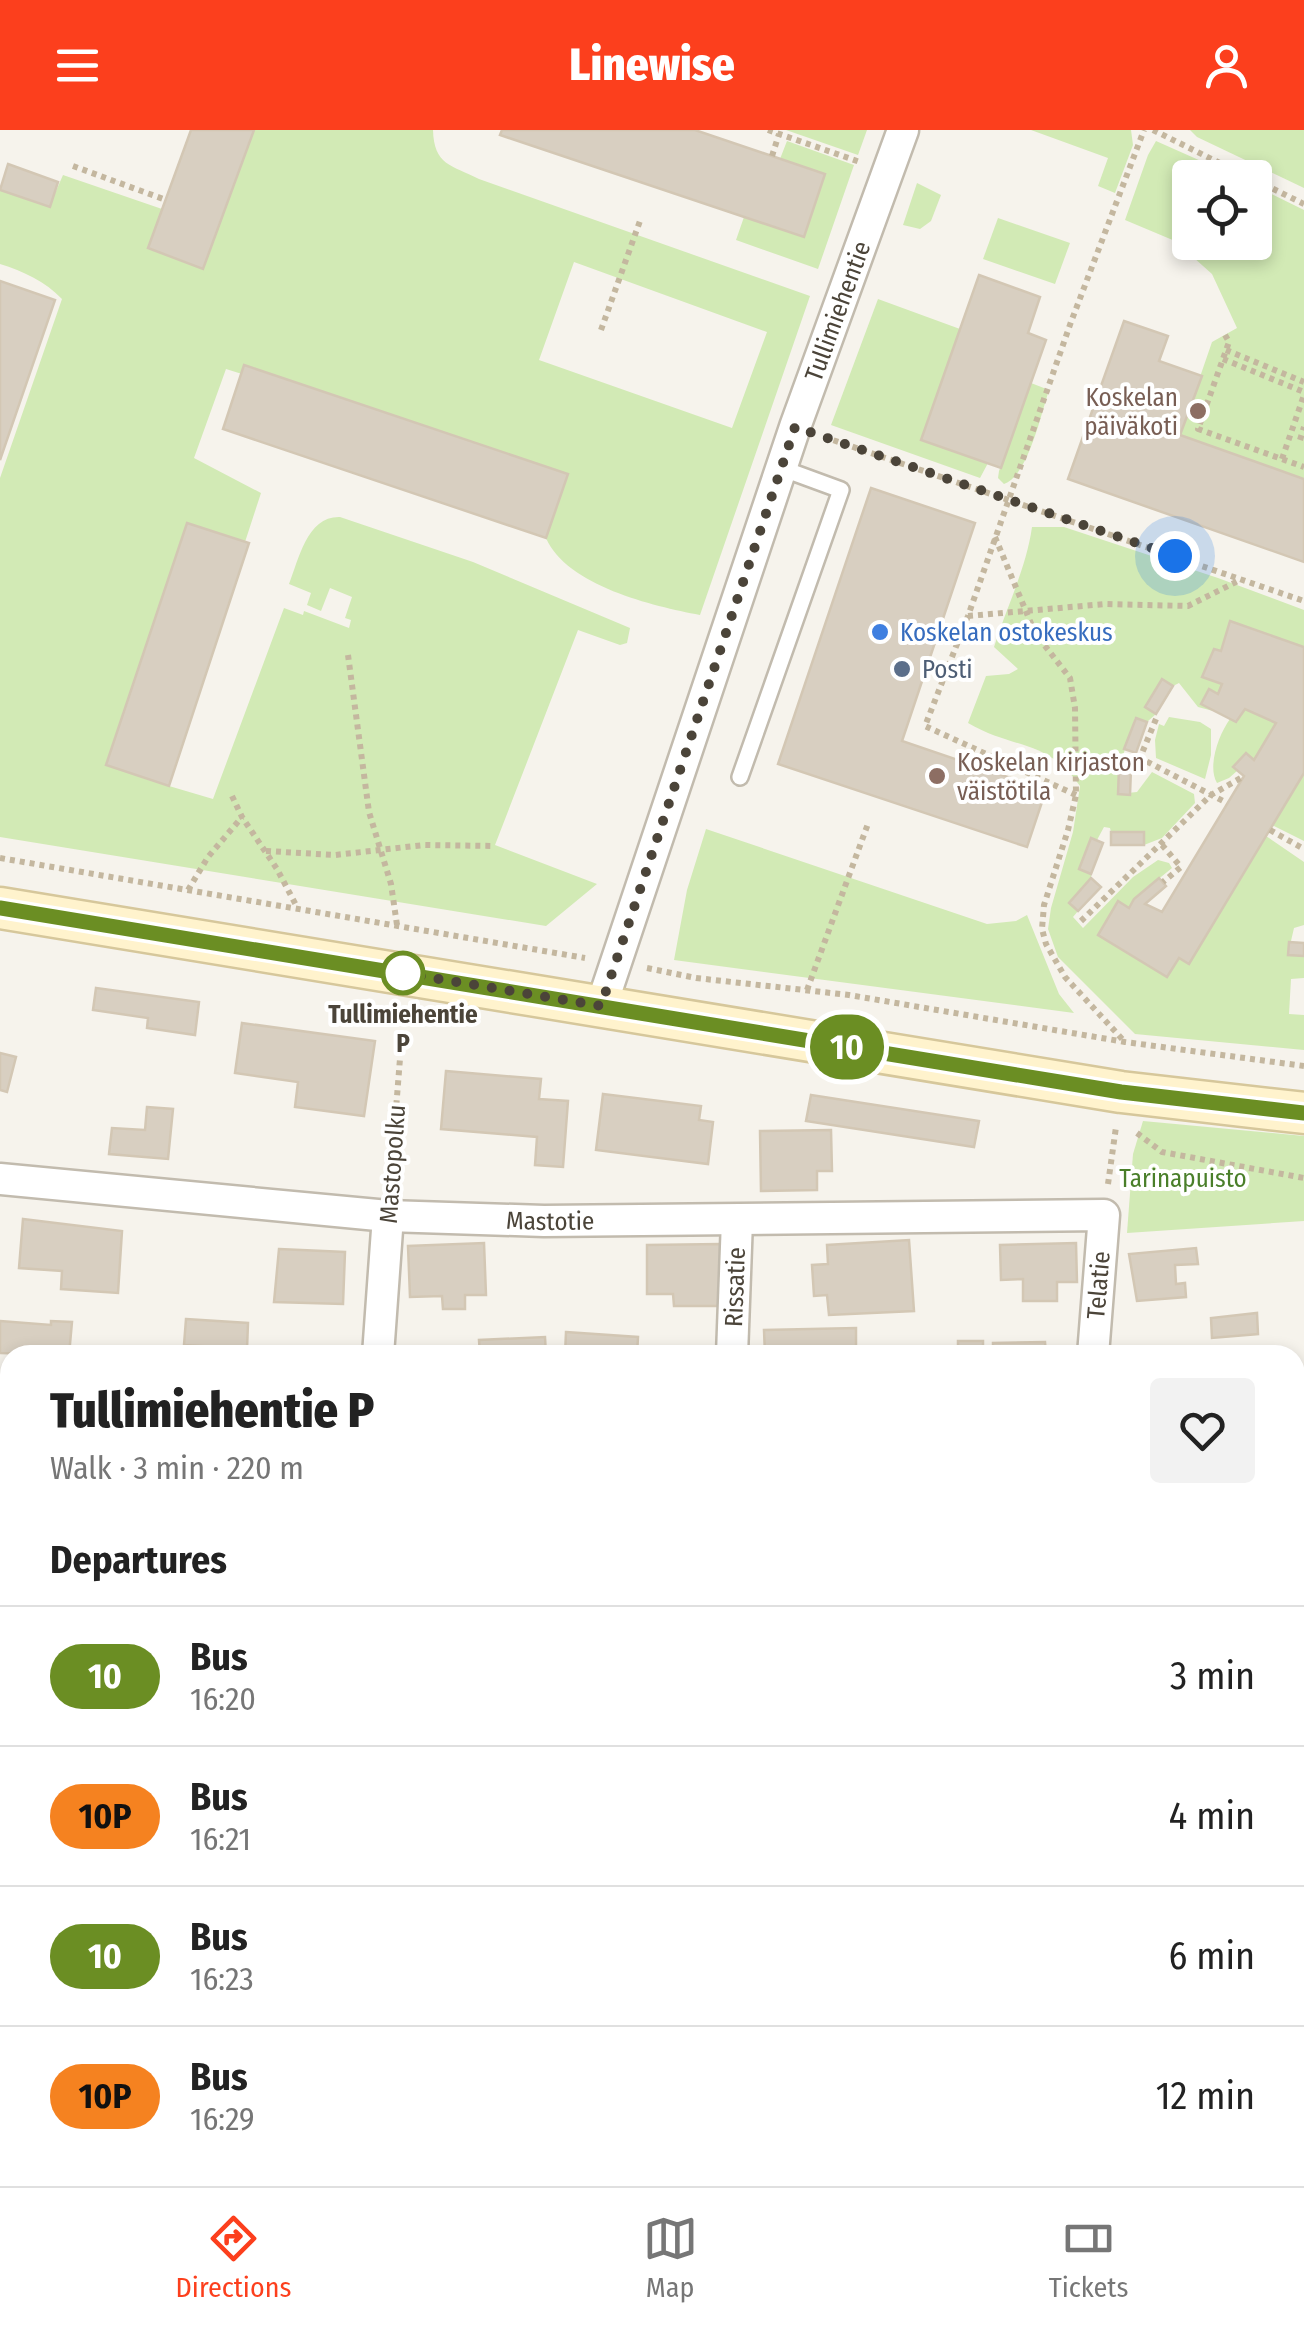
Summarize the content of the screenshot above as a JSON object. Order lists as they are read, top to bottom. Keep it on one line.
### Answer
{"streets":{"street":["Tullimiehentie","Mastopolku","Mastotie","Telatie","Rissatie"]},"crossings":[["Mastopolku","Mastotie"],["Mastotie","Telatie"],["Mastotie","Rissatie"]],"parks":["Tarinapuisto"],"places":["Koskelan päiväkoti","Koskelan ostokeskus","Posti","Koskelan kirjaston väistötila","Tullimiehentie P"],"lines":["bus line 10"],"page":{"header":"Linewise","on_map":"10","heading":[["Tullimiehentie P","Walk · 3 min · 220 m"],"Departures"],"list":[{"mark":"10","name":"Bus","note":"16:20","value":"3 min"},{"mark":"10P","name":"Bus","note":"16:21","value":"4 min"},{"mark":"10","name":"Bus","note":"16:23","value":"6 min"},{"mark":"10P","name":"Bus","note":"16:29","value":"12 min"}],"tabs":["Directions","Map","Tickets"]}}
